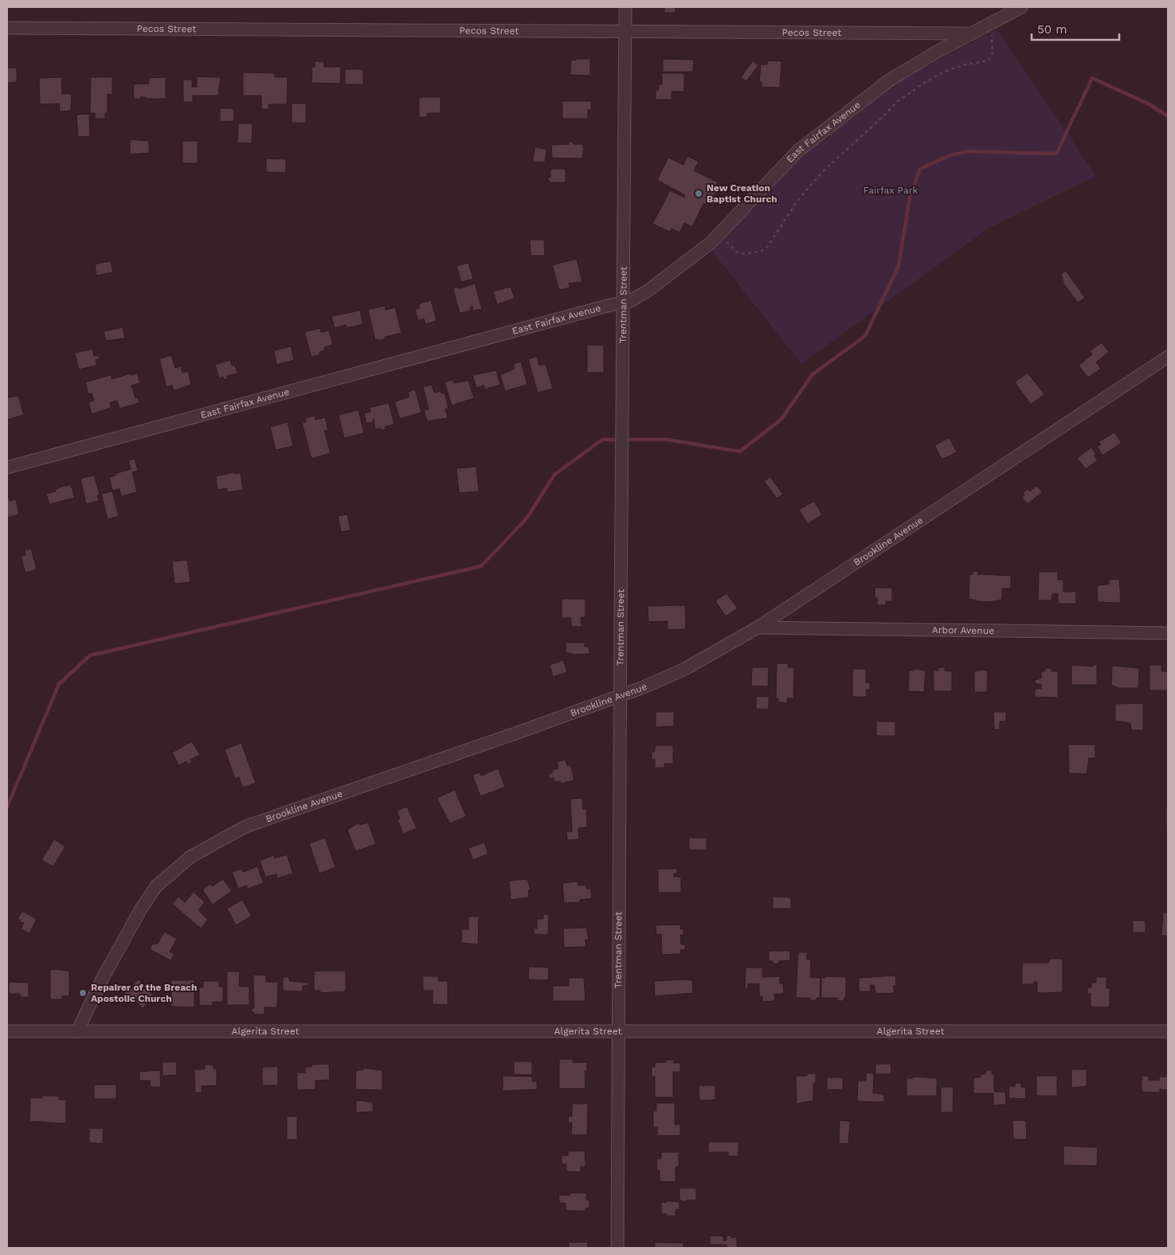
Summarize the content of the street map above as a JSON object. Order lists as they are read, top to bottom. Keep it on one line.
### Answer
{"streets":{"street":["Pecos Street","East Fairfax Avenue","Trentman Street","Brookline Avenue","Arbor Avenue","Algerita Street"]},"crossings":[["Pecos Street","East Fairfax Avenue"],["Pecos Street","Trentman Street"],["East Fairfax Avenue","Trentman Street"],["Trentman Street","Brookline Avenue"],["Trentman Street","Algerita Street"],["Brookline Avenue","Arbor Avenue"],["Brookline Avenue","Algerita Street"]],"parks":["Fairfax Park"],"places":["New Creation Baptist Church","Repairer of the Breach Apostolic Church"],"scale_bar":"50 m"}
